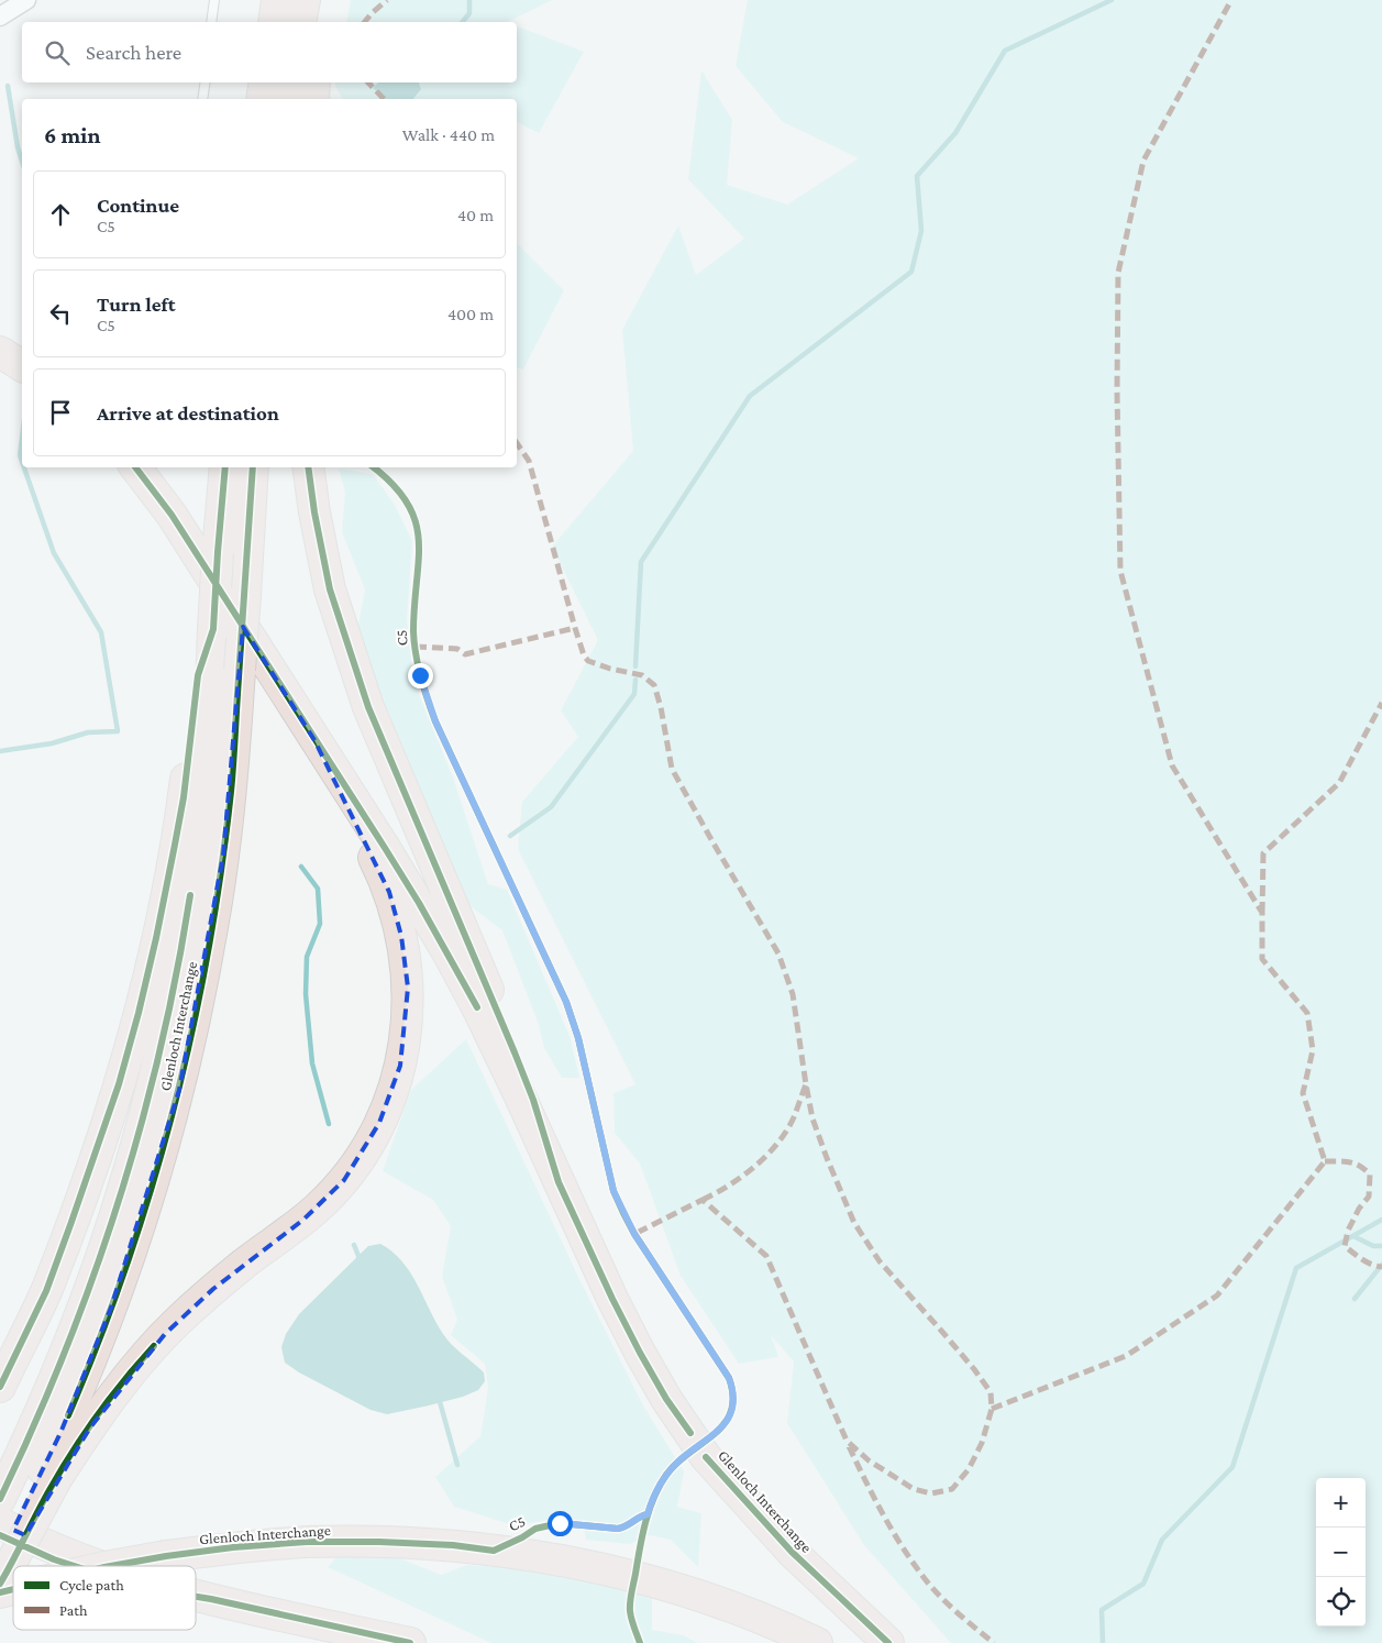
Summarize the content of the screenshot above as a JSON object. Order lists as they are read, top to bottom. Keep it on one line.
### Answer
{"streets":{"highway":["Glenloch Interchange"],"cycle path":["C5"]},"legend":["Cycle path","Path"],"page":{"search":"Search here","heading":["6 min","Walk · 440 m"],"list":[["Continue","C5","40 m"],["Turn left","C5","400 m"],"Arrive at destination"],"map_buttons":["+","−"]}}
